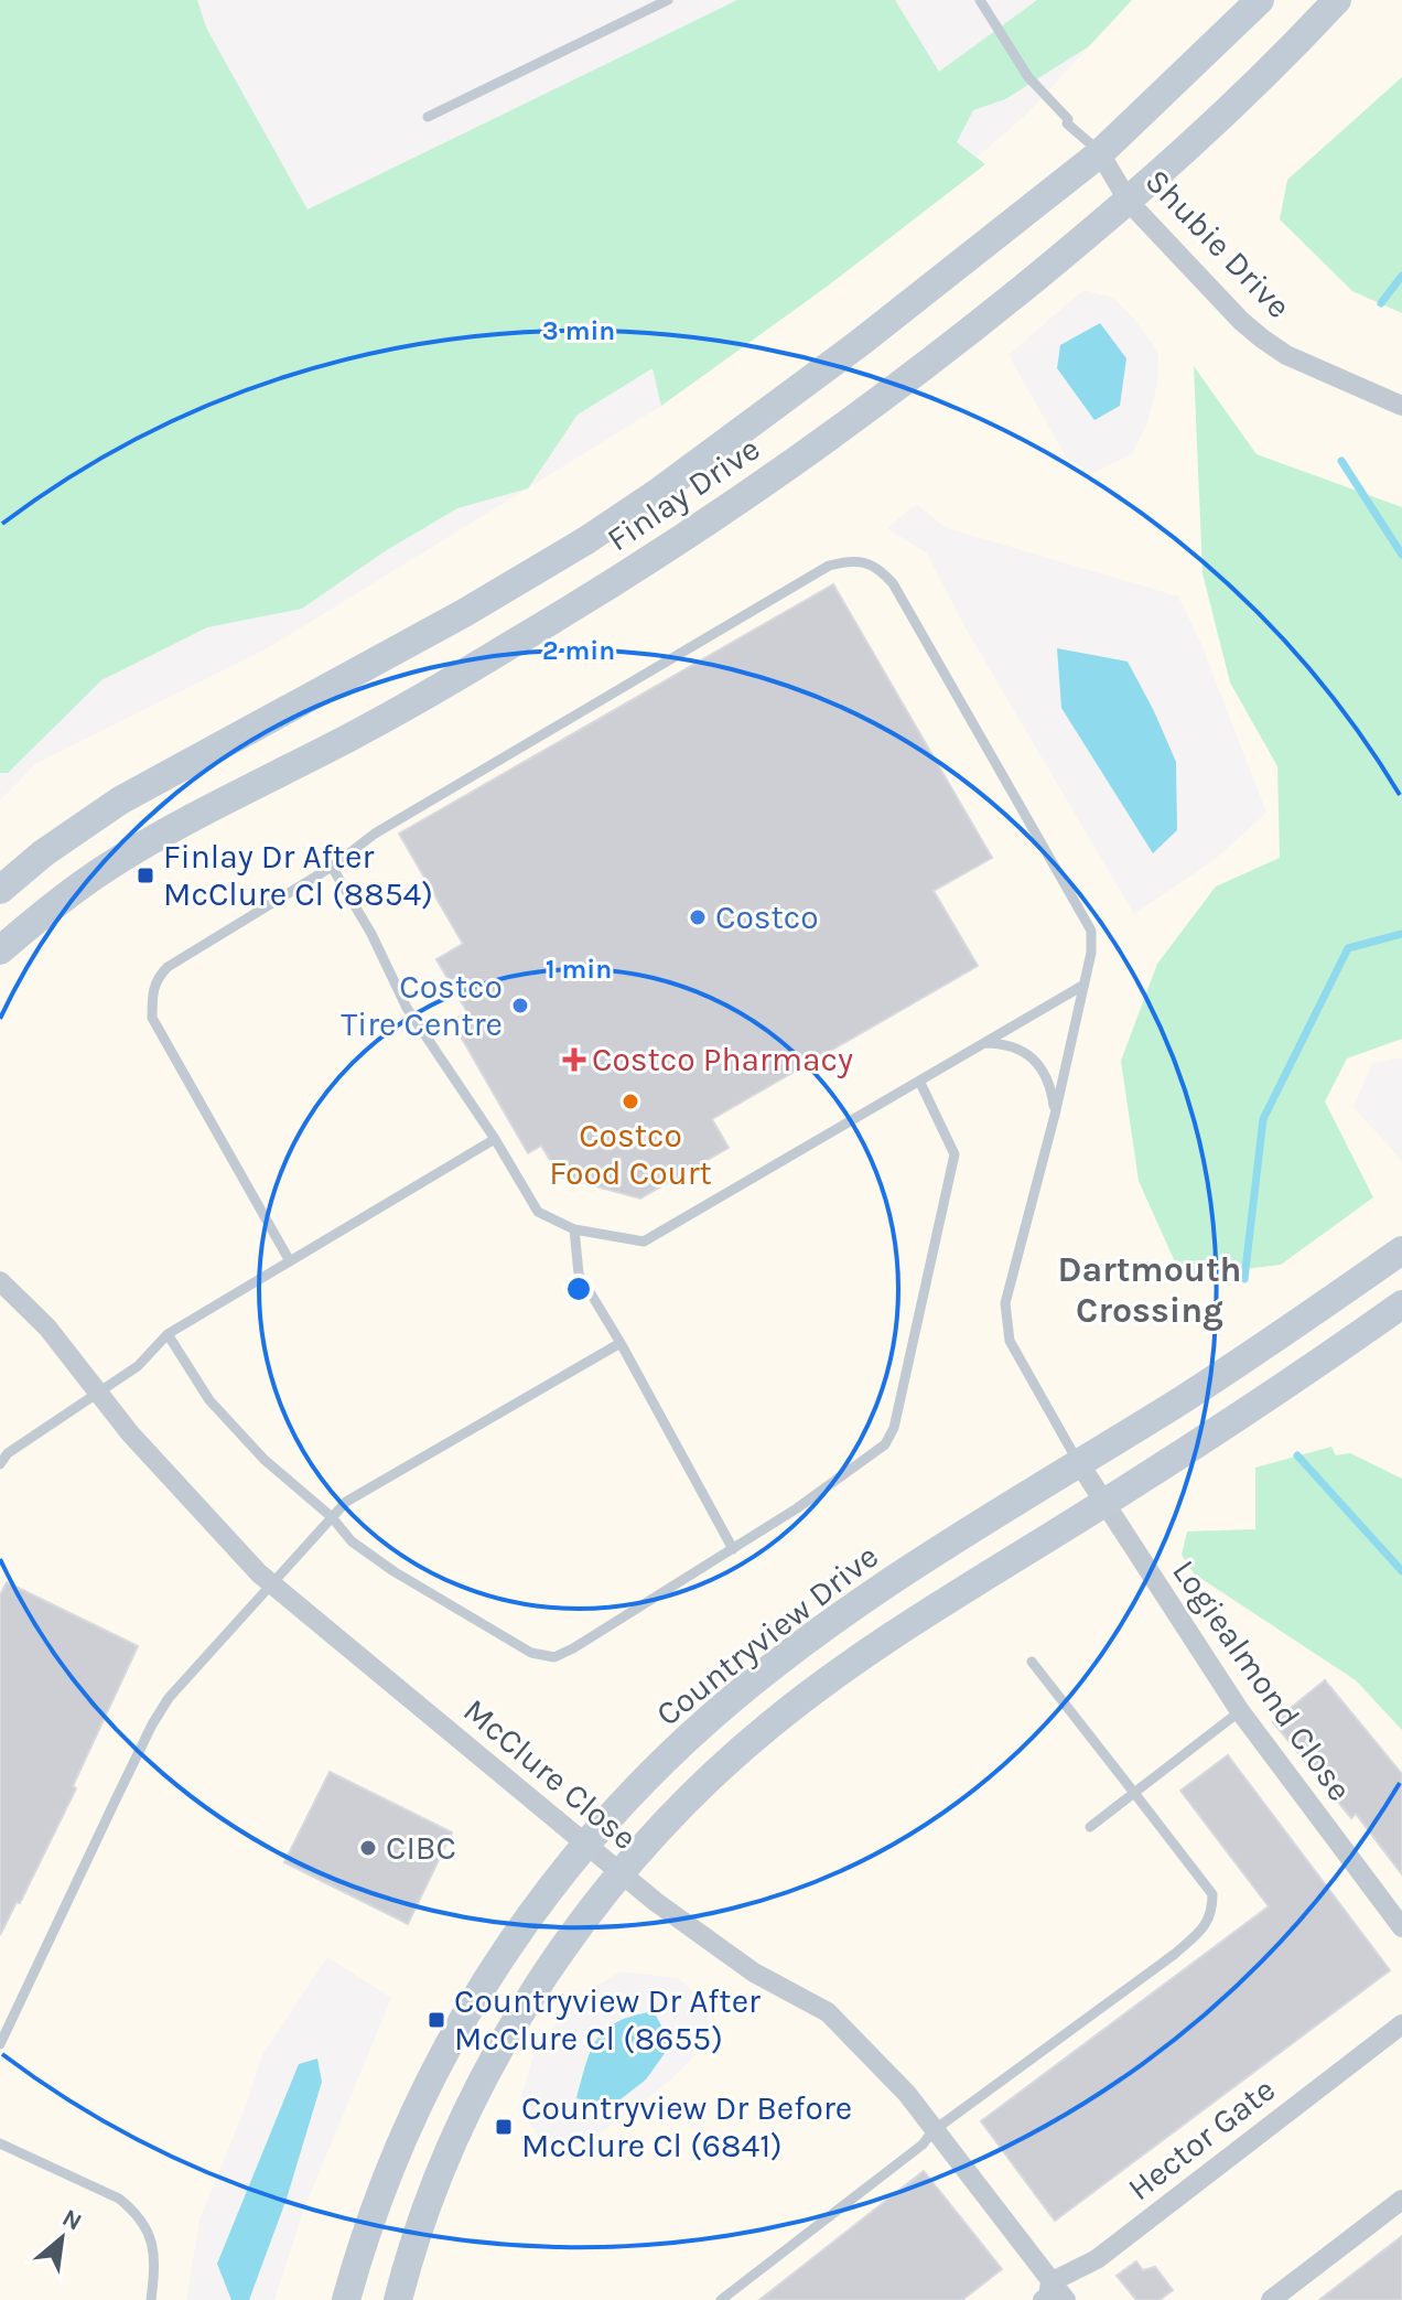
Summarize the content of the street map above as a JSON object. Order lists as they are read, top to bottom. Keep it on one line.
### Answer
{"streets":{"street":["Shubie Drive","Finlay Drive","Countryview Drive","Logiealmond Close","McClure Close","Hector Gate"]},"crossings":[["Shubie Drive","Finlay Drive"],["Countryview Drive","Logiealmond Close"],["Countryview Drive","McClure Close"],["McClure Close","Hector Gate"]],"districts":["Dartmouth Crossing"],"places":{"transit":["Finlay Dr After McClure Cl (8854)","Countryview Dr After McClure Cl (8655)","Countryview Dr Before McClure Cl (6841)"],"other":["Costco","Costco Tire Centre","Costco Food Court","CIBC"],"health":["Costco Pharmacy"]},"north":"top right","rings":["3 min","2 min","1 min"]}
